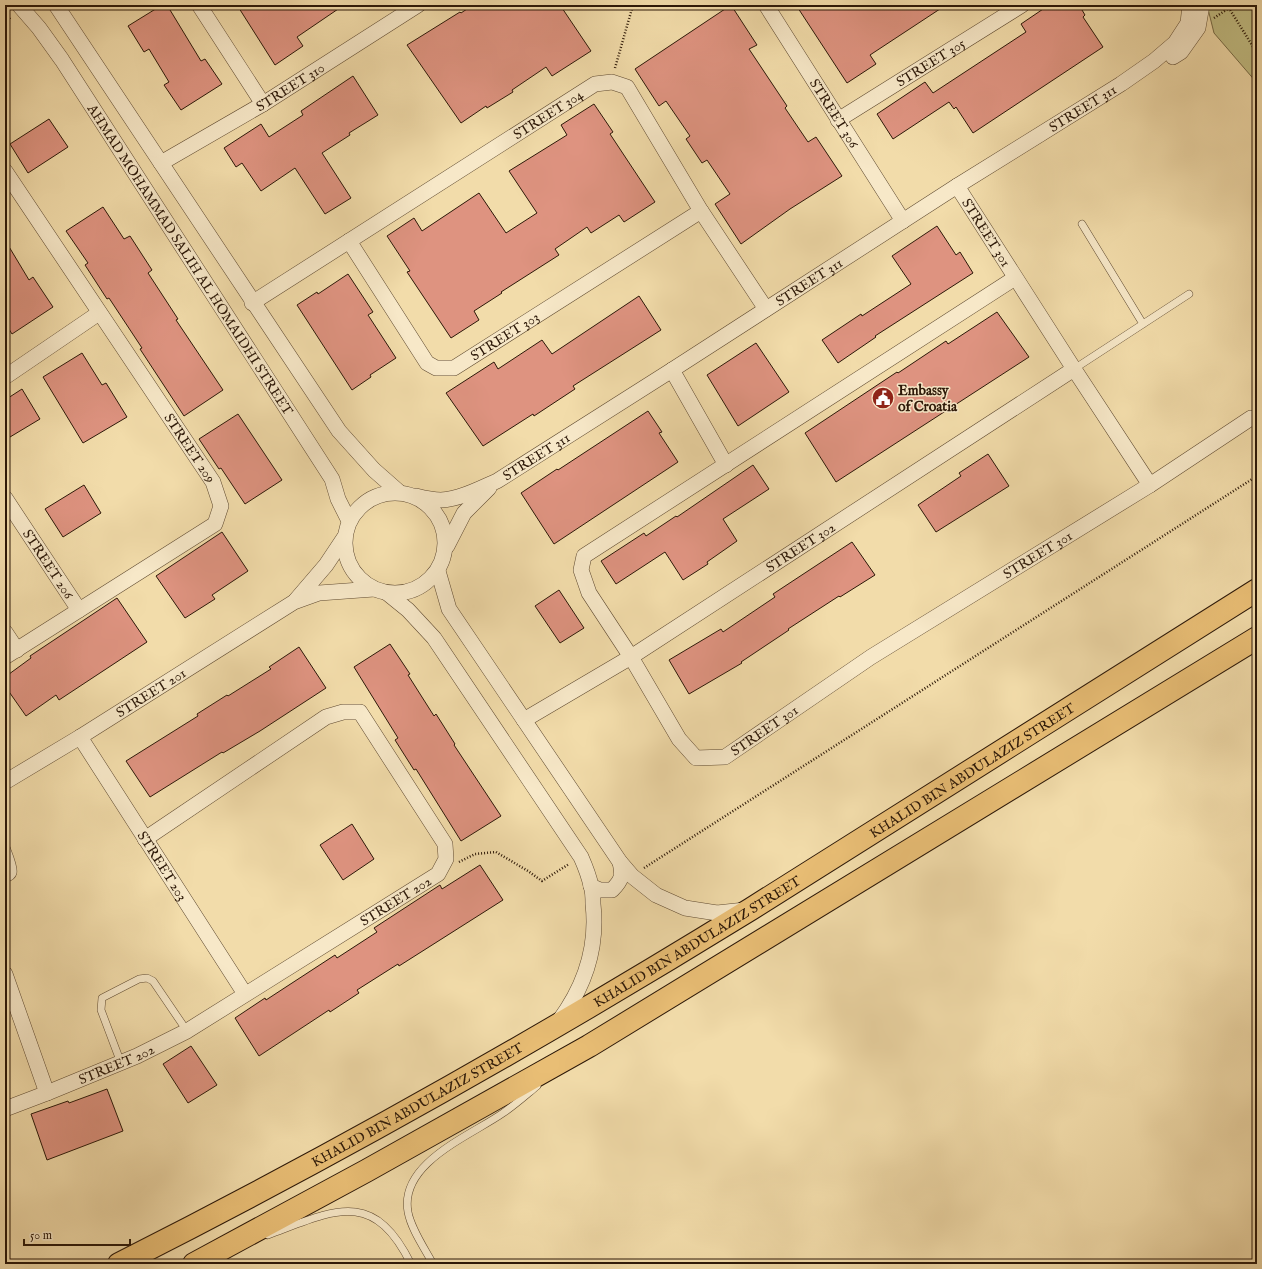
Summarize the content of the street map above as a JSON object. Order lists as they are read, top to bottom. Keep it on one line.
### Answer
{"streets":{"main road":["KHALID BIN ABDULAZIZ STREET"],"street":["STREET 305","STREET 310","STREET 311","STREET 306","STREET 304","STREET 301","AHMAD MOHAMMAD SALIH AL HOMAIDHI STREET","STREET 303","STREET 209","STREET 302","STREET 206","STREET 201","STREET 203","STREET 202"]},"crossings":[["STREET 305","STREET 306"],["STREET 310","AHMAD MOHAMMAD SALIH AL HOMAIDHI STREET"],["STREET 311","STREET 306"],["STREET 311","STREET 301"],["STREET 311","AHMAD MOHAMMAD SALIH AL HOMAIDHI STREET"],["STREET 311","STREET 201"],["STREET 304","AHMAD MOHAMMAD SALIH AL HOMAIDHI STREET"],["STREET 304","STREET 303"],["STREET 301","STREET 302"],["AHMAD MOHAMMAD SALIH AL HOMAIDHI STREET","STREET 201"],["STREET 209","STREET 206"],["STREET 201","STREET 203"],["STREET 203","STREET 202"]],"places":{"public building":["Embassy of Croatia"]},"scale_bar":"50 m"}
